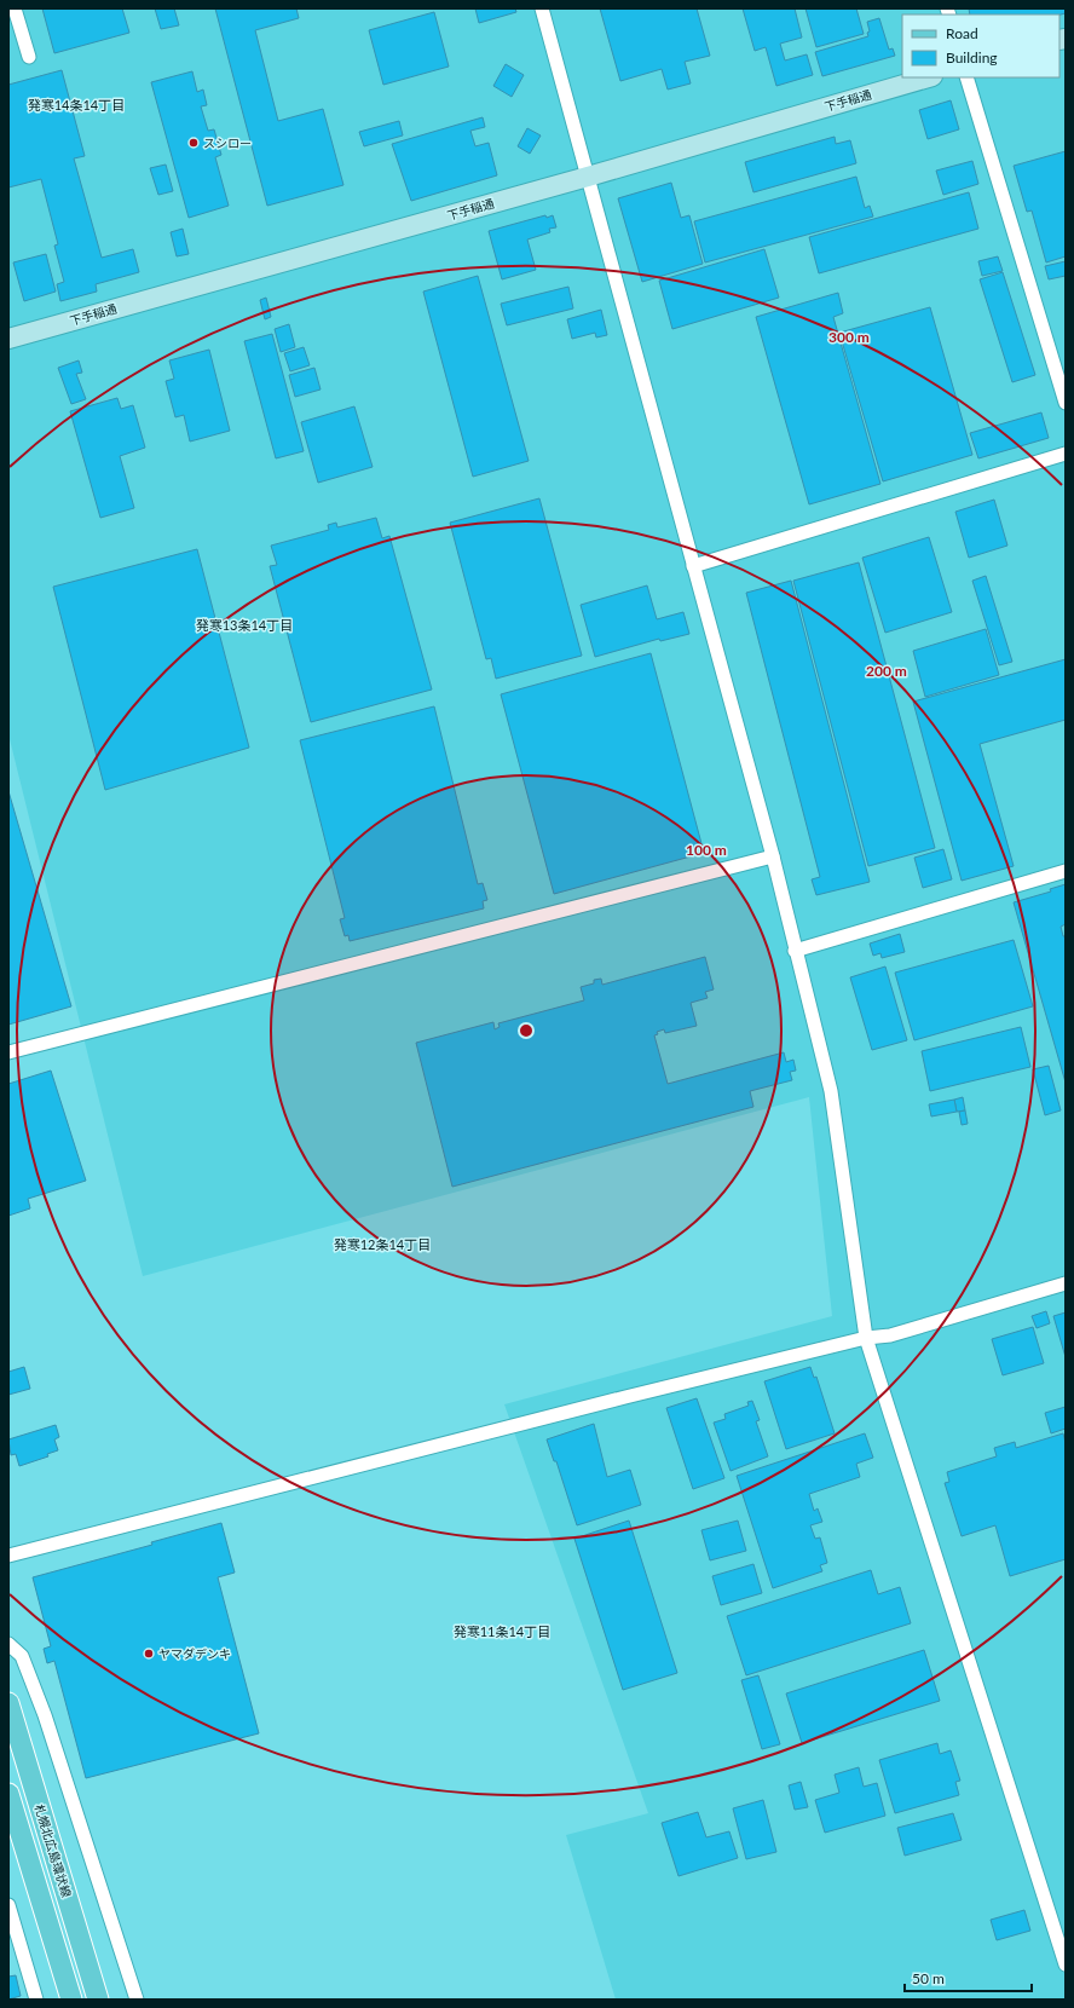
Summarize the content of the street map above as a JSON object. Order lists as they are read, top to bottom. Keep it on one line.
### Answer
{"streets":{"main road":["下手稲通","札幌北広島環状線"]},"districts":["発寒14条14丁目","発寒13条14丁目","発寒12条14丁目","発寒11条14丁目"],"places":["スシロー","ヤマダデンキ"],"legend":["Road","Building"],"scale_bar":"50 m","rings":["300 m","200 m","100 m"]}
